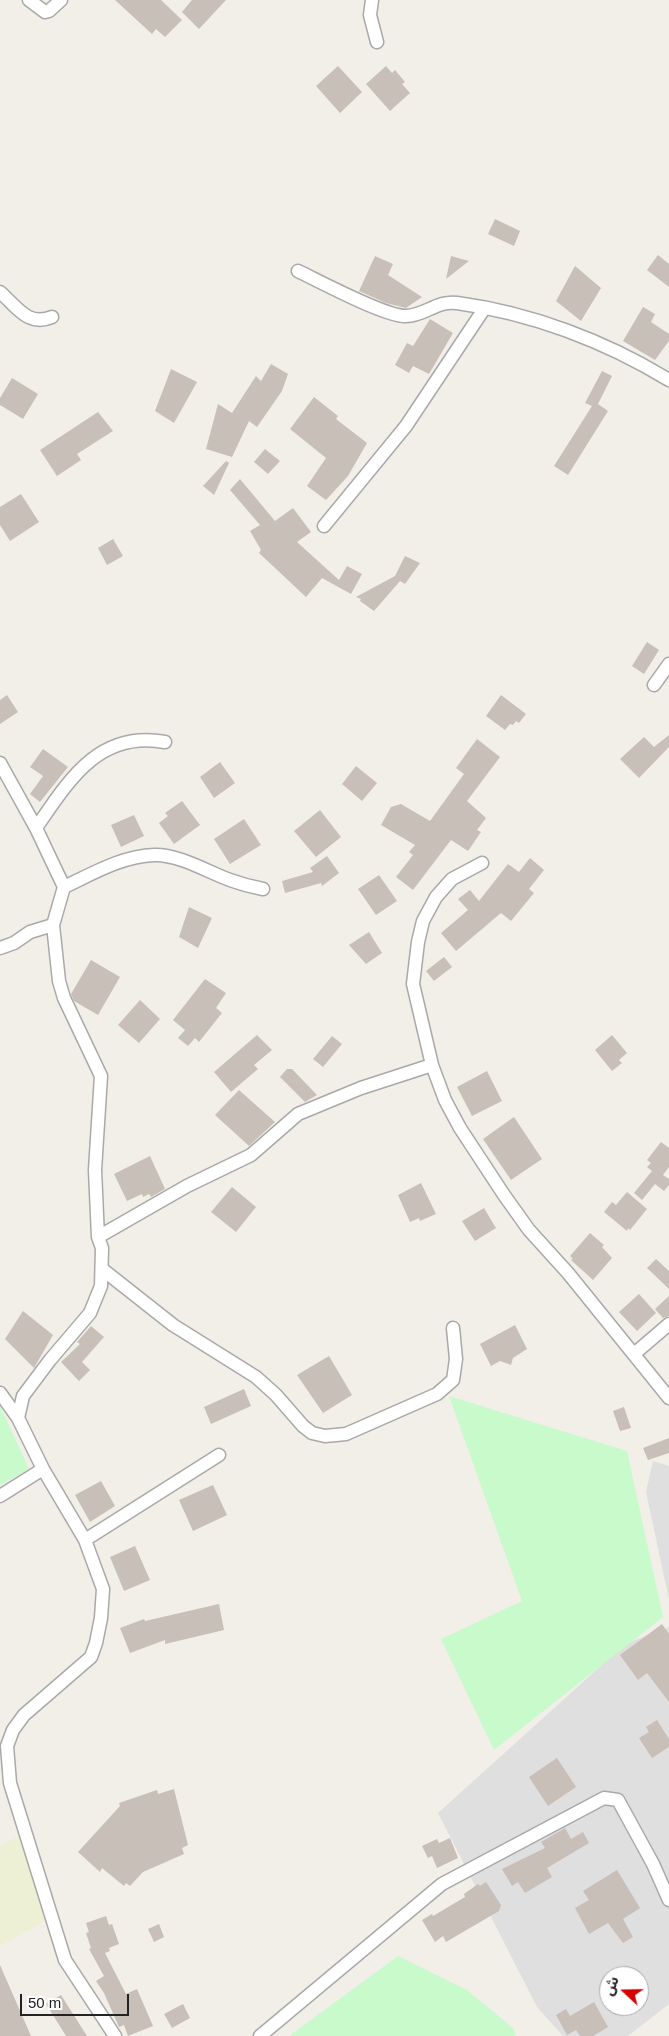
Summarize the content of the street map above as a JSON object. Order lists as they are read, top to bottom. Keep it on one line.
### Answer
{"scale_bar":"50 m","north":"left"}
